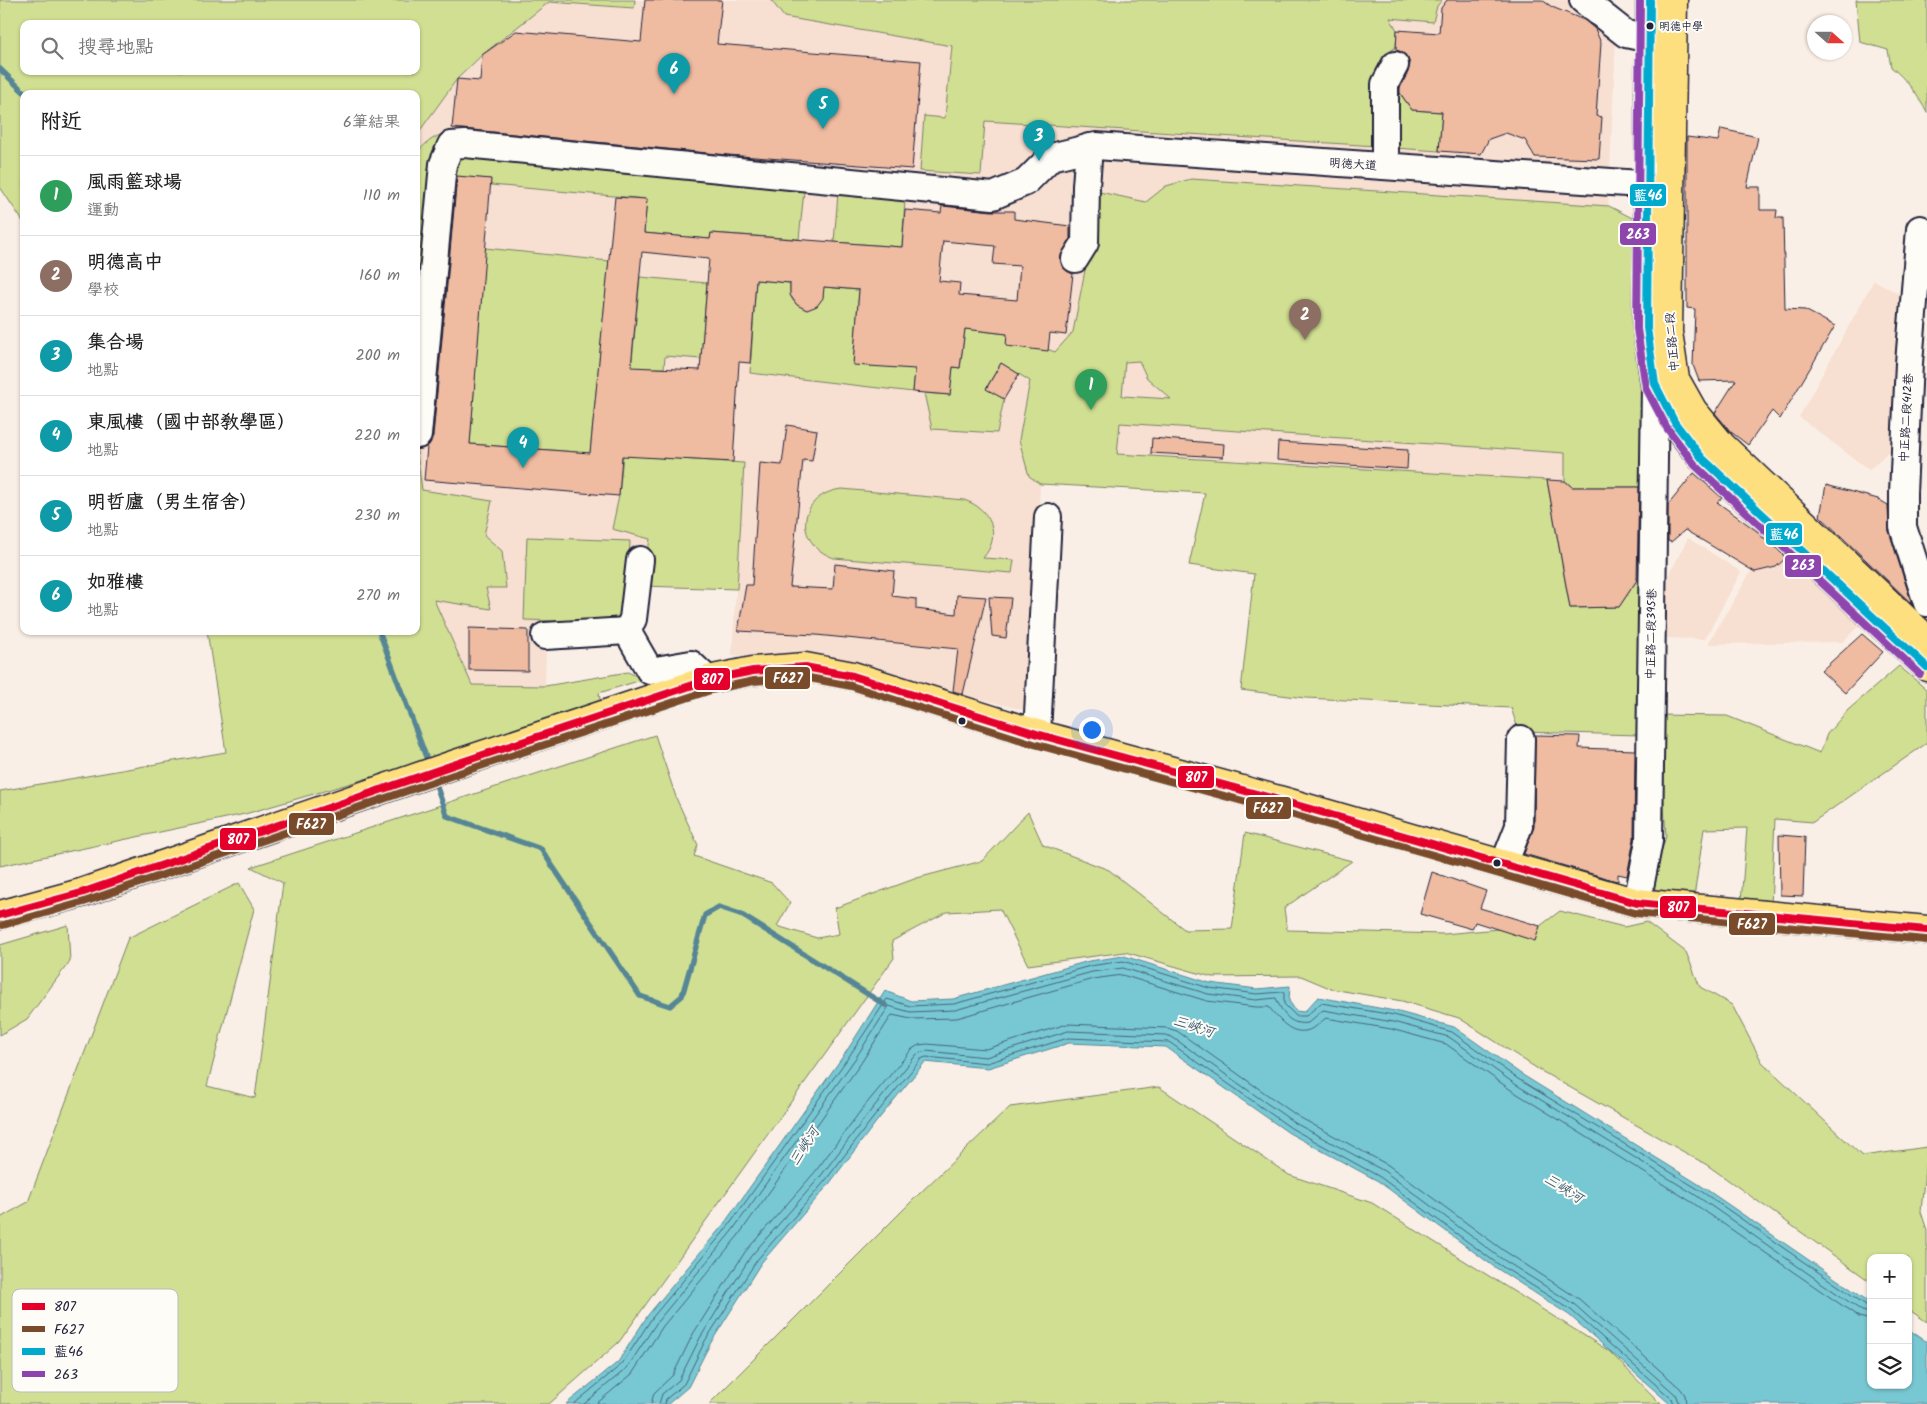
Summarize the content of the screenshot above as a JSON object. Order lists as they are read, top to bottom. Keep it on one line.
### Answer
{"streets":{"main road":["中正路二段"],"street":["明德大道","中正路二段412巷","中正路二段395巷"]},"crossings":[["明德大道","中正路二段"],["中正路二段","中正路二段395巷"]],"water":["三峽河"],"places":["明德中學"],"lines":["transit line 藍46","transit line 263","transit line 807","transit line F627"],"legend":["807","F627","藍46","263"],"north":"right","page":{"search":"搜尋地點","pins":["6","5","3","2","1","4"],"heading":["附近","6筆結果"],"list":[{"mark":"1","name":"風雨籃球場","note":"運動","value":"110 m"},{"mark":"2","name":"明德高中","note":"學校","value":"160 m"},{"mark":"3","name":"集合場","note":"地點","value":"200 m"},{"mark":"4","name":"東風樓（國中部教學區）","note":"地點","value":"220 m"},{"mark":"5","name":"明哲廬（男生宿舍）","note":"地點","value":"230 m"},{"mark":"6","name":"如雅樓","note":"地點","value":"270 m"}],"map_buttons":["+","−"]}}
